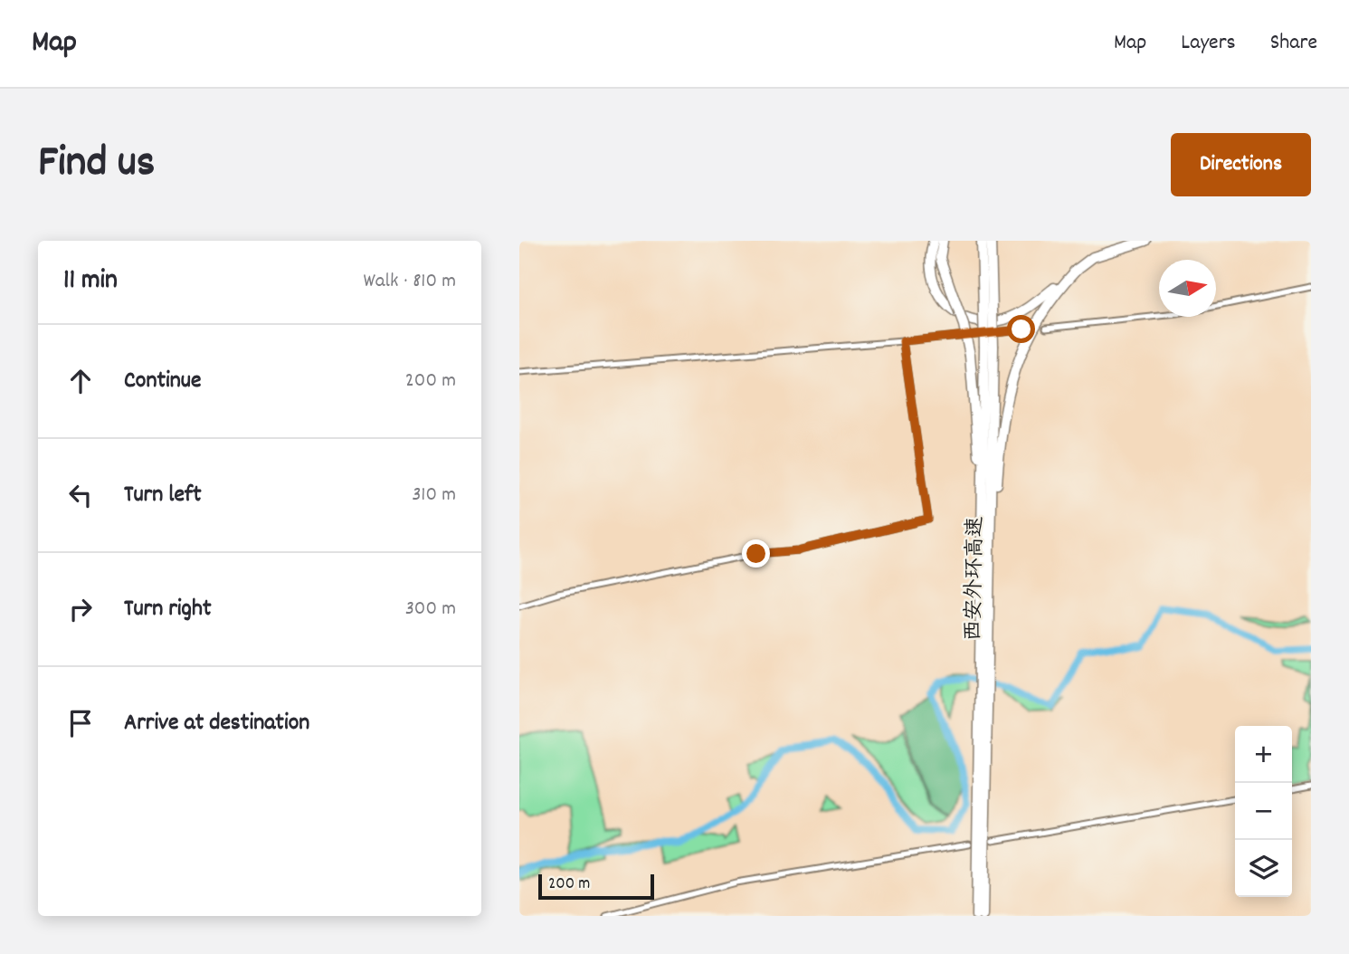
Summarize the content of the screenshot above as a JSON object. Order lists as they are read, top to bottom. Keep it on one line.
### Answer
{"streets":{"highway":["西安外环高速"]},"scale_bar":"200 m","north":"right","page":{"header":"Map","nav":["Map","Layers","Share"],"title":"Find us","buttons":"Directions","heading":["11 min","Walk · 810 m"],"list":[["Continue","200 m"],["Turn left","310 m"],["Turn right","300 m"],"Arrive at destination"],"map_buttons":["+","−"],"scale":"200 m"}}
